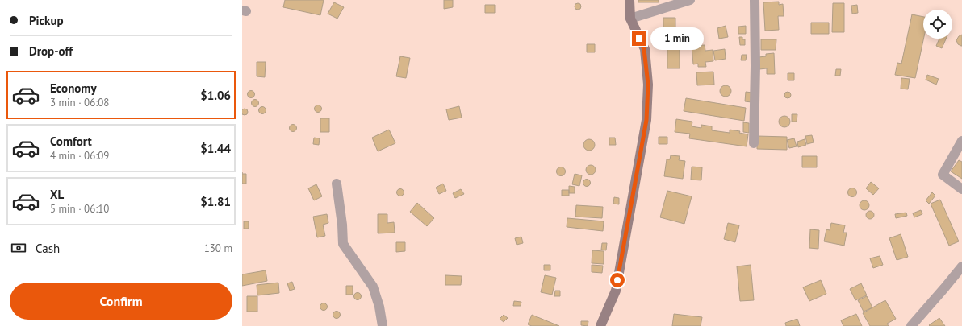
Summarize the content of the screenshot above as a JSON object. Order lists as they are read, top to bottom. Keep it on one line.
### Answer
{"page":{"banner":["Pickup","Drop-off"],"bubble":"1 min","list":[{"name":"Economy","note":"3 min · 06:08","value":"$1.06"},{"name":"Comfort","note":"4 min · 06:09","value":"$1.44"},{"name":"XL","note":"5 min · 06:10","value":"$1.81"}],"pay":["Cash","130 m"],"buttons":"Confirm"}}
